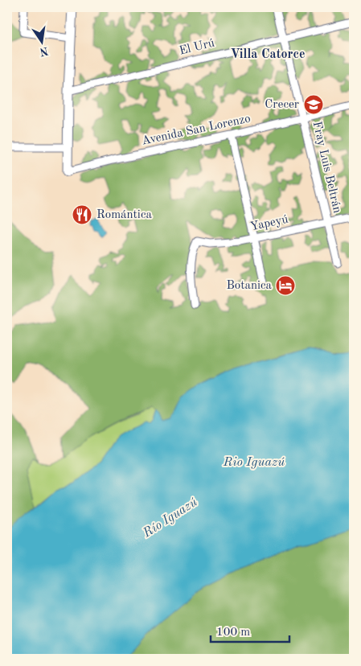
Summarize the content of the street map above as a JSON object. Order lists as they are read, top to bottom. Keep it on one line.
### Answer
{"streets":{"street":["El Urú","Avenida San Lorenzo","Fray Luis Beltrán","Yapeyú"]},"crossings":[["El Urú","Fray Luis Beltrán"],["Avenida San Lorenzo","Fray Luis Beltrán"],["Fray Luis Beltrán","Yapeyú"]],"districts":["Villa Catorce"],"water":["Rio Iguazú","Río Iguazú"],"places":{"school or university":["Crecer"],"restaurant":["Romántica"],"hotel":["Botanica"]},"scale_bar":"100 m","north":"bottom"}
